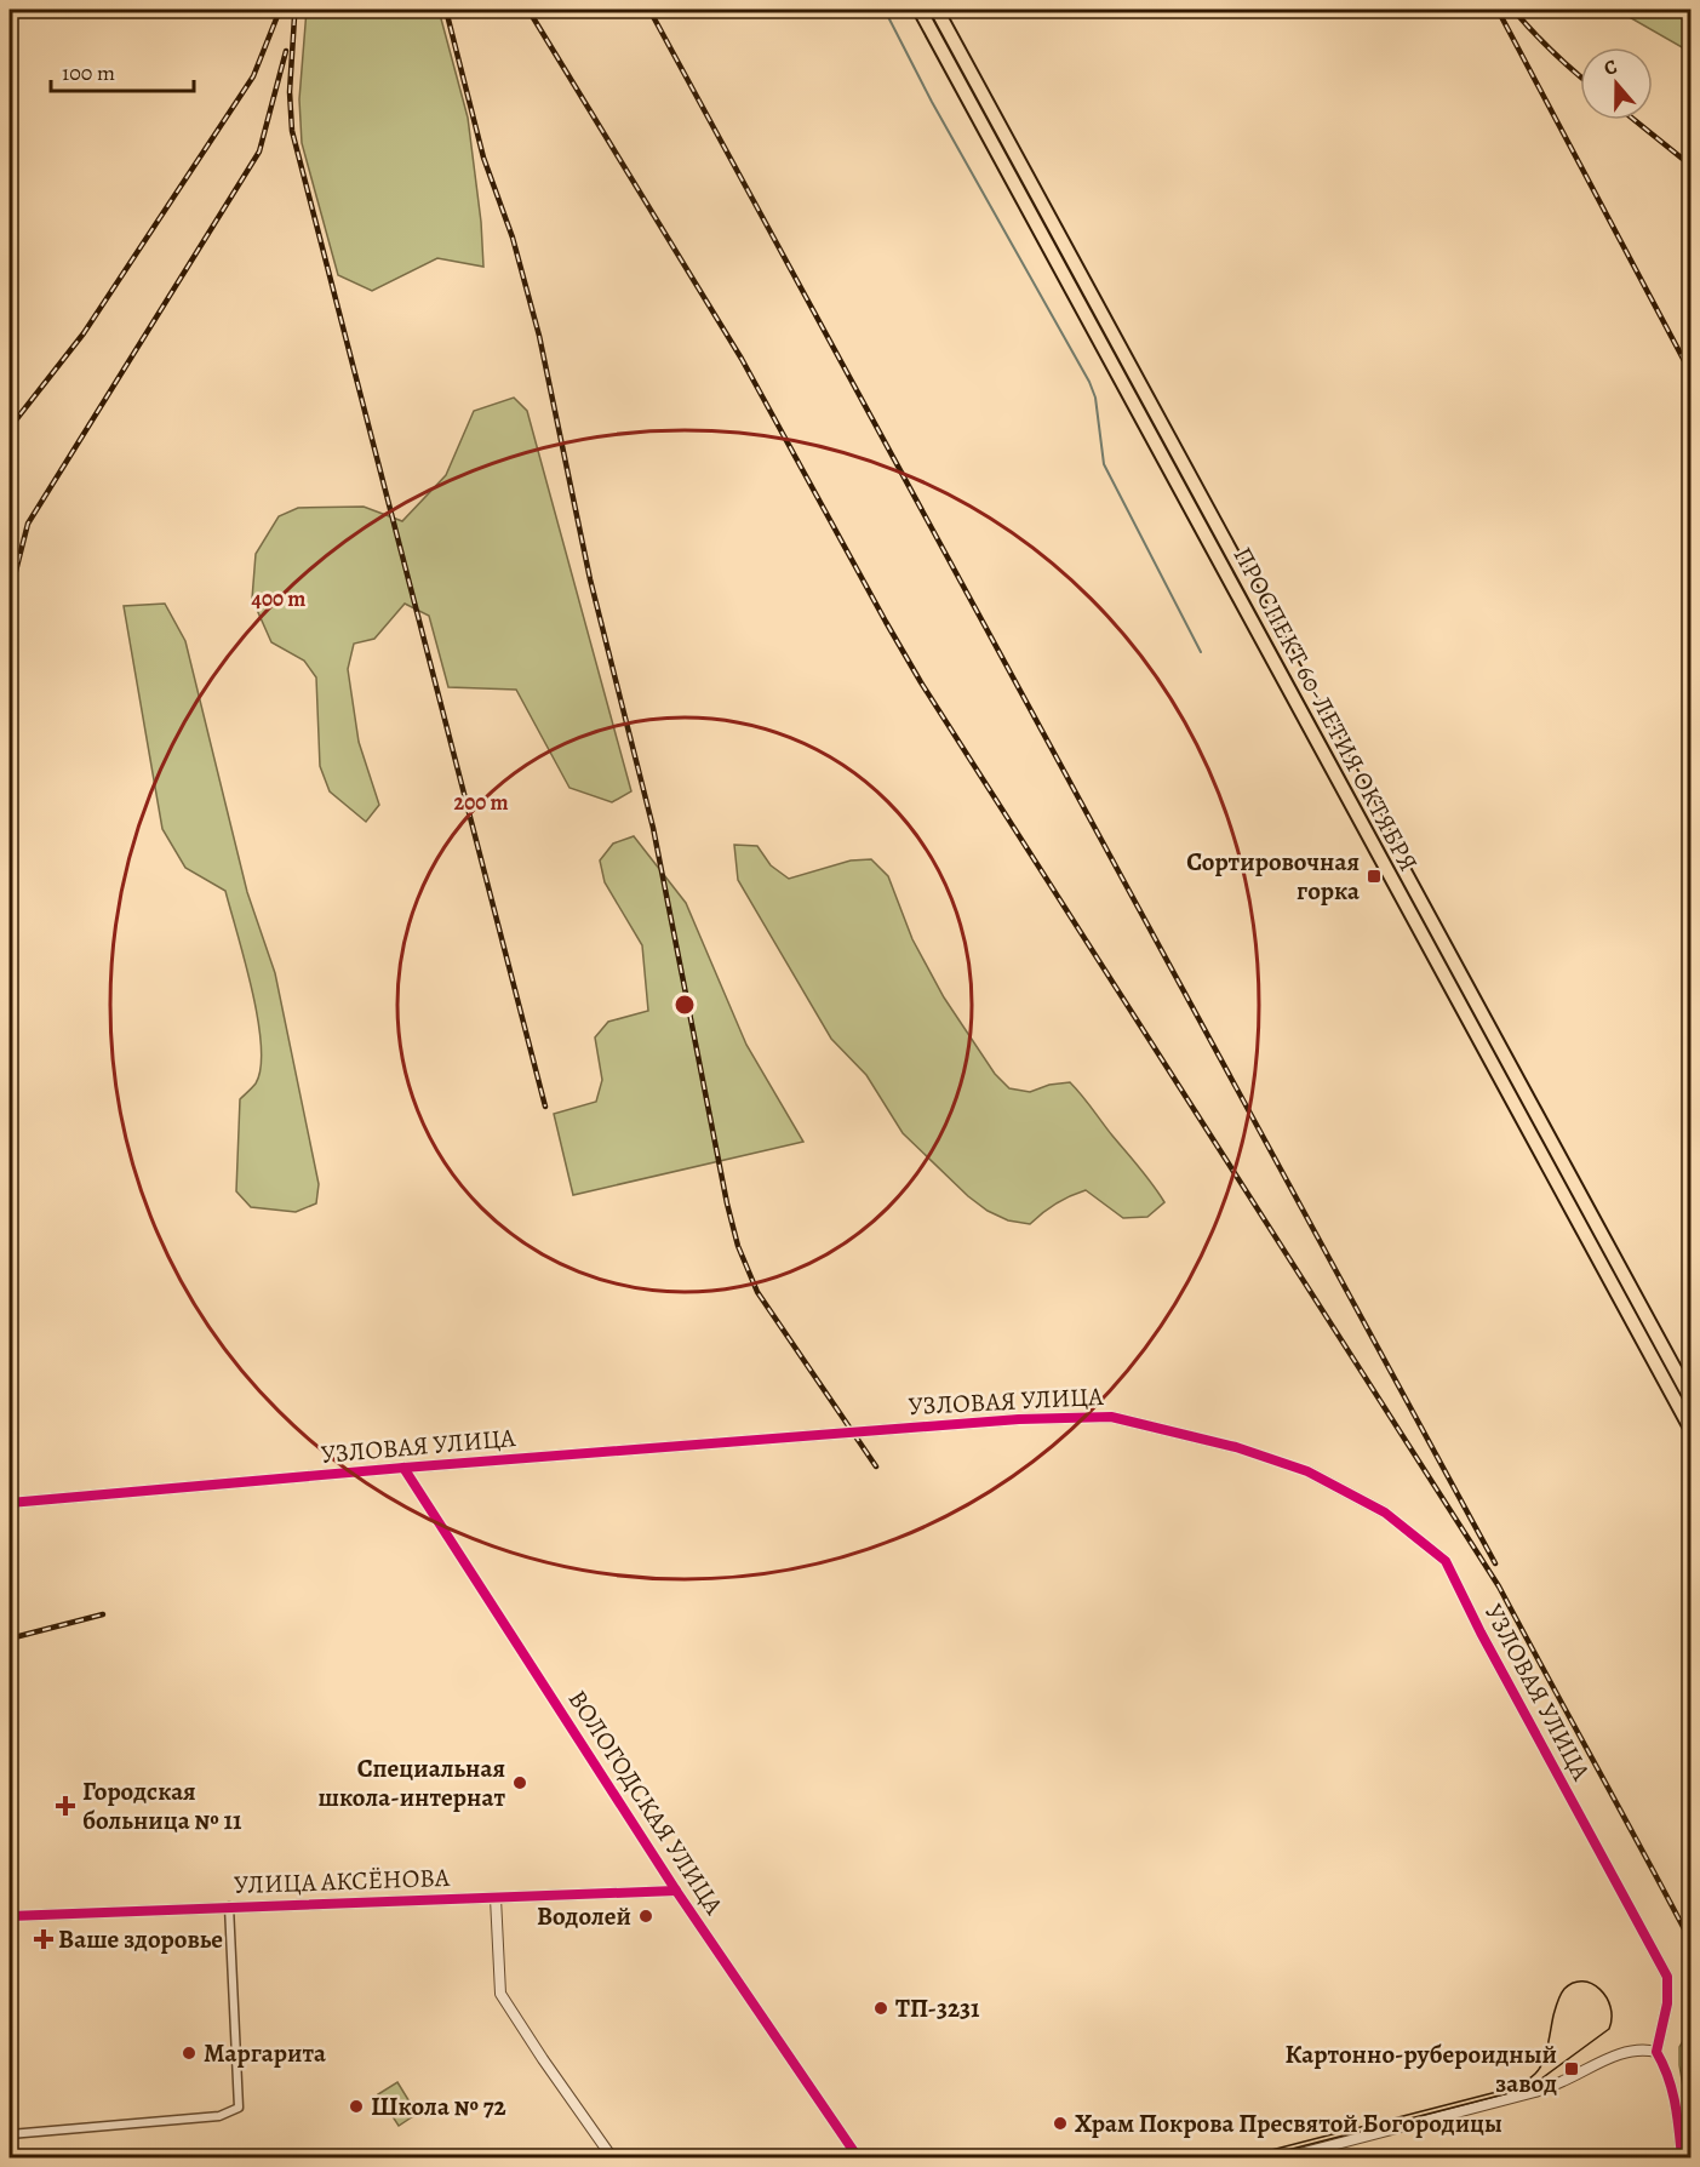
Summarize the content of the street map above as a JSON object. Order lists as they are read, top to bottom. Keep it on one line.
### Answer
{"streets":{"highway":["ПРОСПЕКТ 60-ЛЕТИЯ ОКТЯБРЯ"],"street":["УЗЛОВАЯ УЛИЦА","ВОЛОГОДСКАЯ УЛИЦА","УЛИЦА АКСЁНОВА"]},"crossings":[["УЗЛОВАЯ УЛИЦА","ВОЛОГОДСКАЯ УЛИЦА"],["ВОЛОГОДСКАЯ УЛИЦА","УЛИЦА АКСЁНОВА"]],"places":{"transit":["Сортировочная горка","Картонно-рубероидный завод"],"other":["Специальная школа-интернат","Водолей","ТП-3231","Маргарита","Школа № 72","Храм Покрова Пресвятой Богородицы"],"health":["Городская больница № 11","Ваше здоровье"]},"scale_bar":"100 m","north":"top","rings":["400 m","200 m"]}
